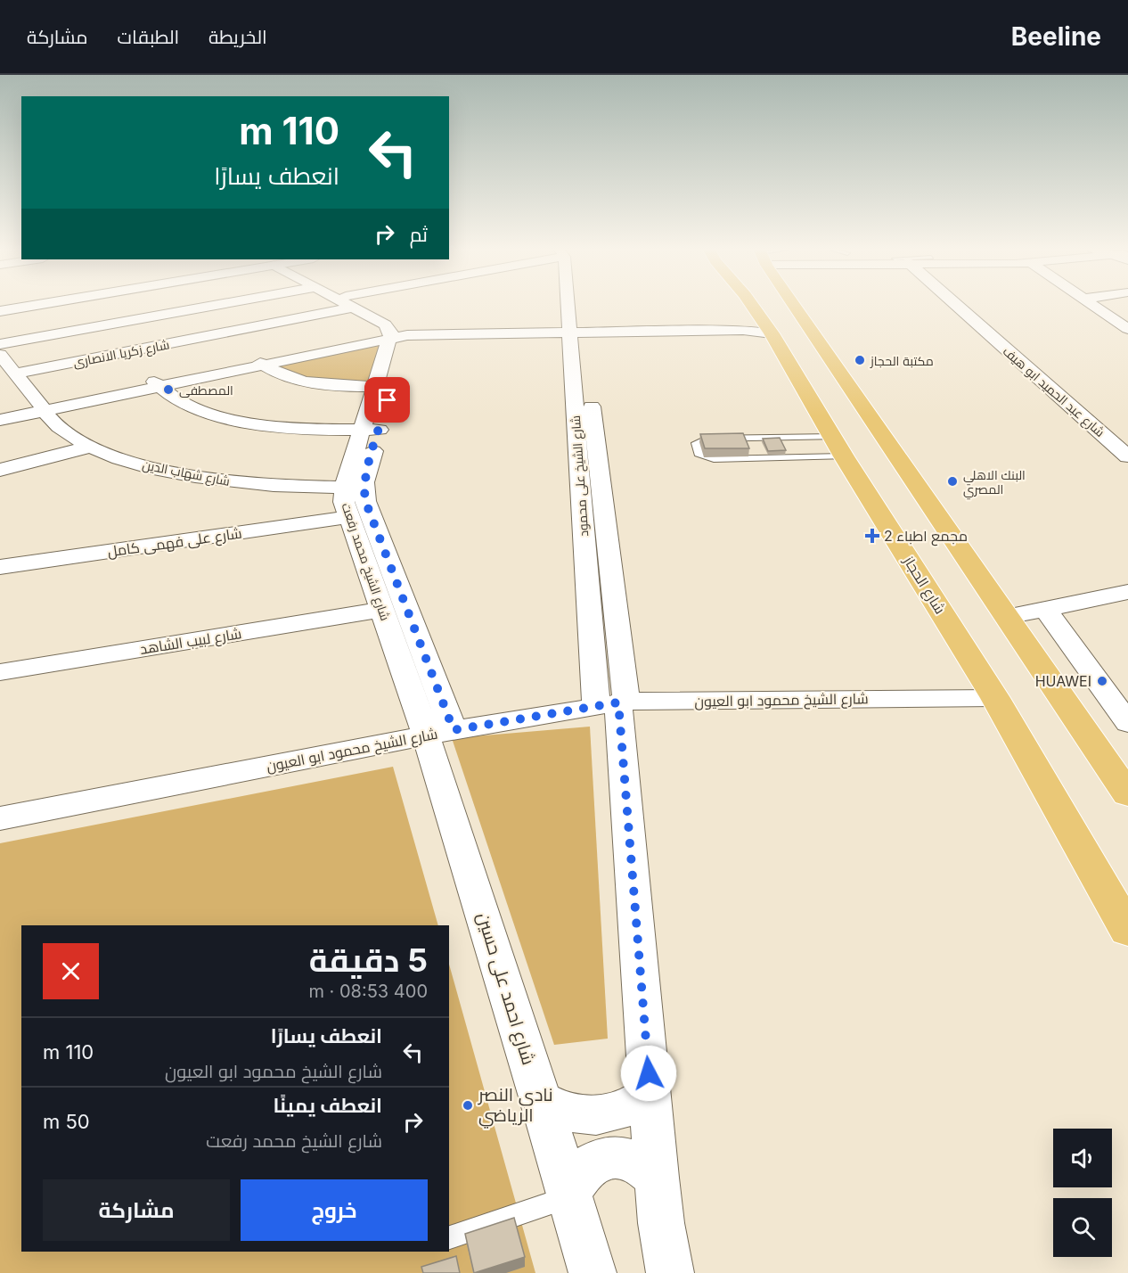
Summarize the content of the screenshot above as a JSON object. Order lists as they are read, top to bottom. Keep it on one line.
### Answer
{"streets":{"main road":["شارع الحجاز"],"street":["شارع زكريا الانصارى","شارع عبد الحميد ابو هيف","شارع شهاب الدين","شارع الشيخ على محمود","شارع على فهمى كامل","شارع الشيخ محمد رفعت","شارع لبيب الشاهد","شارع الشيخ محمود ابو العيون","شارع احمد على حسين"]},"crossings":[["شارع زكريا الانصارى","شارع شهاب الدين"],["شارع شهاب الدين","شارع الشيخ محمد رفعت"],["شارع الشيخ على محمود","شارع الشيخ محمود ابو العيون"],["شارع على فهمى كامل","شارع الشيخ محمد رفعت"],["شارع الشيخ محمد رفعت","شارع لبيب الشاهد"],["شارع الشيخ محمد رفعت","شارع الشيخ محمود ابو العيون"],["شارع الشيخ محمد رفعت","شارع احمد على حسين"],["شارع الحجاز","شارع الشيخ محمود ابو العيون"],["شارع الشيخ محمود ابو العيون","شارع احمد على حسين"]],"places":{"other":["مكتبة الحجاز","المصطفى","البنك الاهلي المصري","HUAWEI","نادي النصر الرياضي"],"health":["مجمع اطباء 2"]},"page":{"header":"Beeline","nav":["الخريطة","الطبقات","مشاركة"],"turn":["110 m","انعطف يسارًا"],"then":"ثم","heading":["5 دقيقة","400 m · 08:53"],"list":[{"name":"انعطف يسارًا","note":"شارع الشيخ محمود ابو العيون","value":"110 m"},{"name":"انعطف يمينًا","note":"شارع الشيخ محمد رفعت","value":"50 m"}],"buttons":["خروج","مشاركة"]}}
